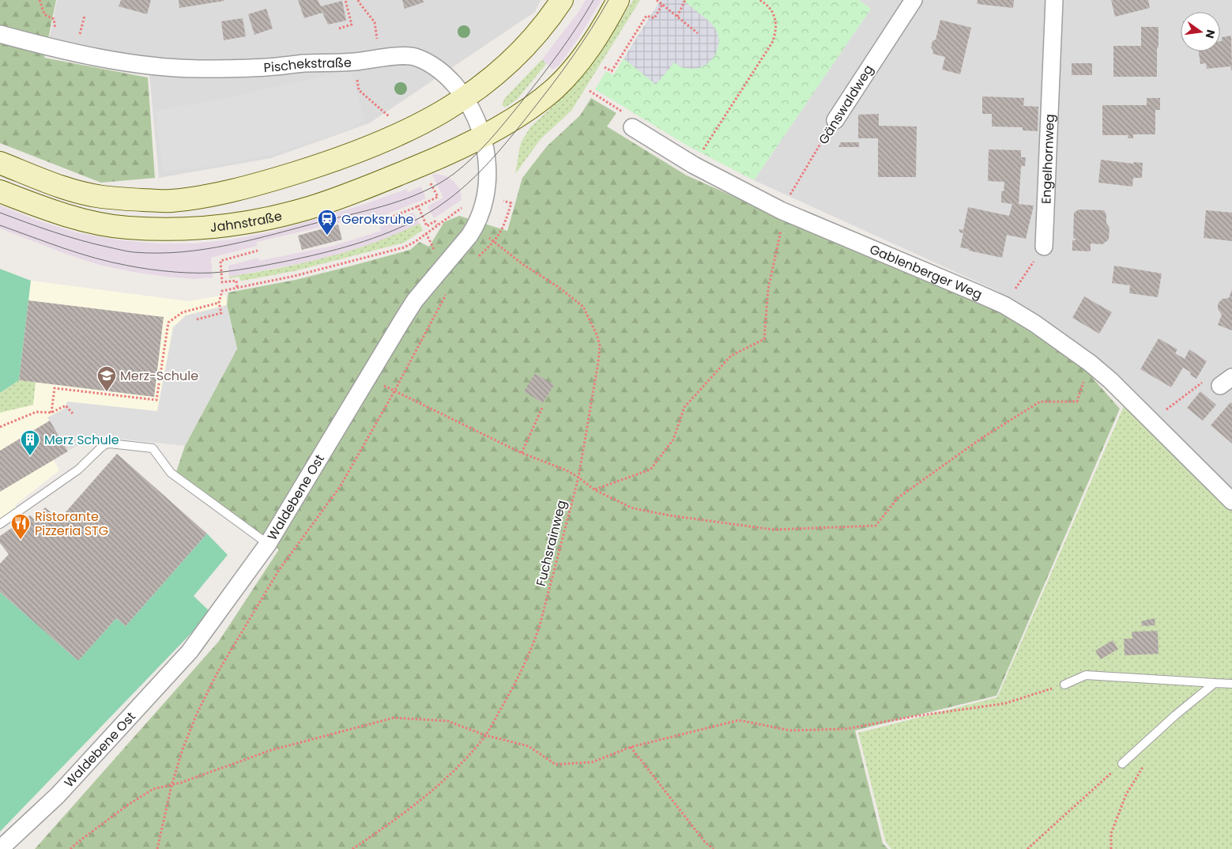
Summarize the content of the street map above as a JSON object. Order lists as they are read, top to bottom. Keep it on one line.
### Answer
{"streets":{"main road":["Jahnstraße"],"street":["Pischekstraße","Gänswaldweg","Engelhornweg","Gablenberger Weg","Waldebene Ost"],"path":["Fuchsrainweg"]},"crossings":[["Pischekstraße","Waldebene Ost"],["Gänswaldweg","Gablenberger Weg"],["Jahnstraße","Waldebene Ost"],["Waldebene Ost","Fuchsrainweg"]],"places":{"station":["Geroksruhe"],"school or university":["Merz-Schule"],"building":["Merz Schule"],"restaurant":["Ristorante Pizzeria STG"]},"north":"right"}
